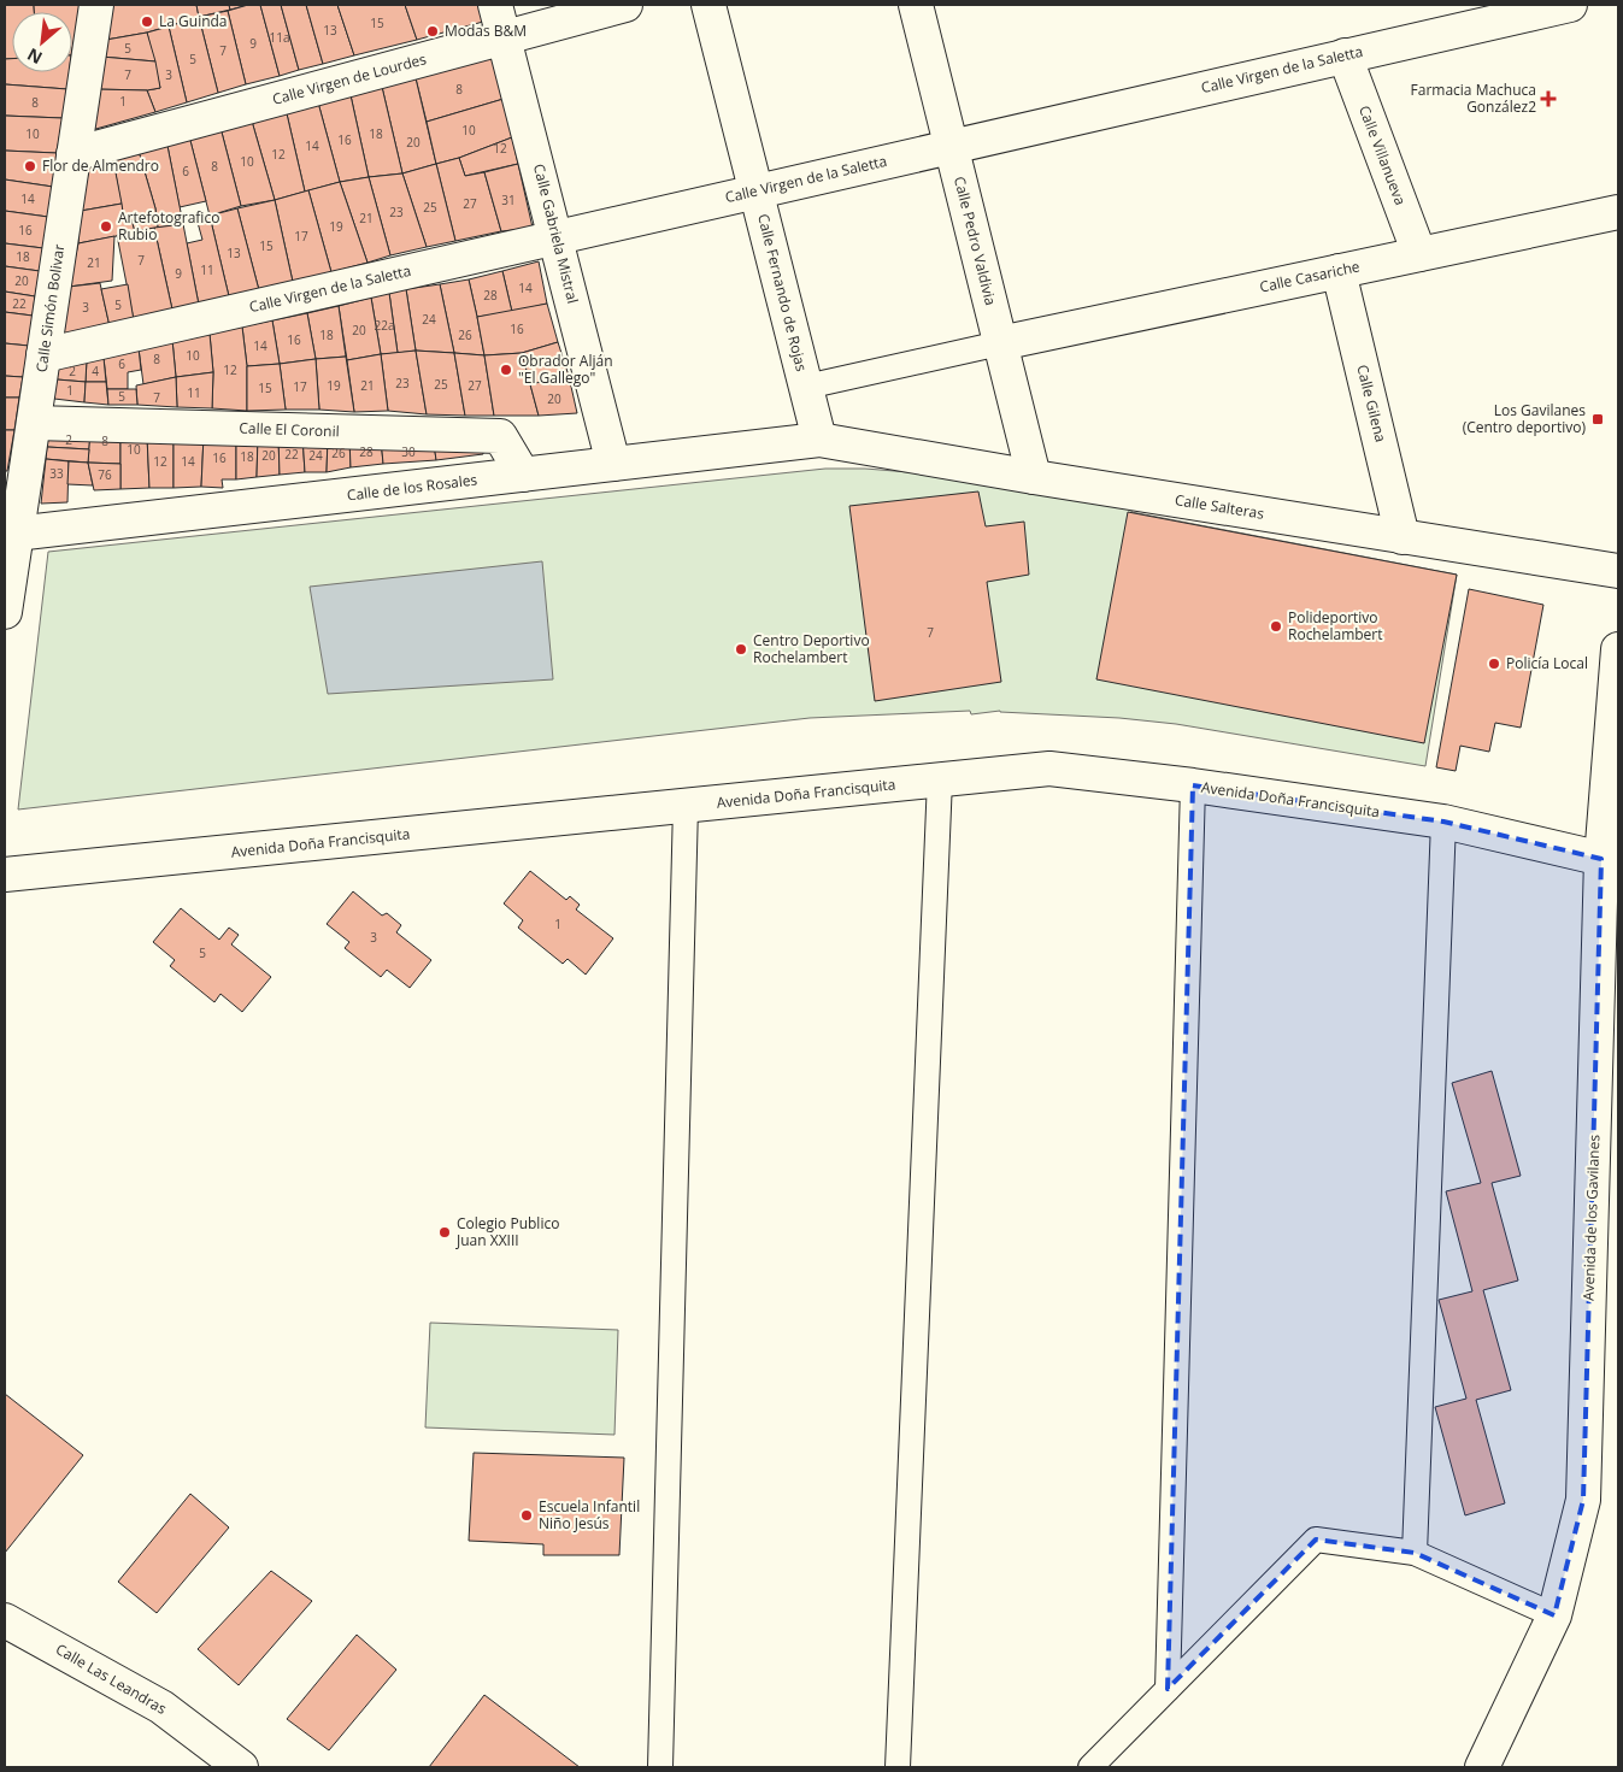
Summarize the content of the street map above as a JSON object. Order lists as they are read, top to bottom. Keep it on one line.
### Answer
{"streets":{"street":["Calle Virgen de la Saletta","Calle Virgen de Lourdes","Calle Villanueva","Calle Gabriela Mistral","Calle Pedro Valdivia","Calle Casariche","Calle Fernando de Rojas","Calle Simón Bolivar","Calle Gilena","Calle El Coronil","Calle de los Rosales","Calle Salteras","Avenida Doña Francisquita","Avenida de los Gavilanes","Calle Las Leandras"]},"crossings":[["Calle Virgen de la Saletta","Calle Villanueva"],["Calle Virgen de la Saletta","Calle Gabriela Mistral"],["Calle Virgen de la Saletta","Calle Pedro Valdivia"],["Calle Virgen de la Saletta","Calle Fernando de Rojas"],["Calle Virgen de la Saletta","Calle Simón Bolivar"],["Calle Virgen de Lourdes","Calle Gabriela Mistral"],["Calle Virgen de Lourdes","Calle Simón Bolivar"],["Calle Villanueva","Calle Casariche"],["Calle Gabriela Mistral","Calle de los Rosales"],["Calle Pedro Valdivia","Calle Casariche"],["Calle Pedro Valdivia","Calle Salteras"],["Calle Casariche","Calle Gilena"],["Calle Fernando de Rojas","Calle de los Rosales"],["Calle Fernando de Rojas","Calle Salteras"],["Calle Simón Bolivar","Calle El Coronil"],["Calle Simón Bolivar","Calle de los Rosales"],["Calle Gilena","Calle Salteras"],["Calle El Coronil","Calle de los Rosales"],["Calle de los Rosales","Calle Salteras"],["Avenida Doña Francisquita","Avenida de los Gavilanes"]],"places":{"other":["La Guinda","Modas B&M","Flor de Almendro","Artefotografico Rubio","Obrador Alján \"El Gallego\"","Polideportivo Rochelambert","Centro Deportivo Rochelambert","Policía Local","Colegio Publico Juan XXIII","Escuela Infantil Niño Jesús"],"health":["Farmacia Machuca González2"],"transit":["Los Gavilanes (Centro deportivo)"]},"house_numbers":["15","13","11a","9","5","7","5","7","3","8","1","8","10","10","18","16","20","14","12","12","10","8","6","14","31","27","25","23","21","19","16","17","15","13","18","7","21","11","9","20","14","28","22","5","3","24","22a","16","20","18","26","16","14","10","8","6","12","2","4","23","25","19","21","27","17","15","1","11","5","7","20","2","8","10","28","30","26","22","20","24","18","16","12","14","33","76","7","1","3","5"],"north":"bottom left"}
